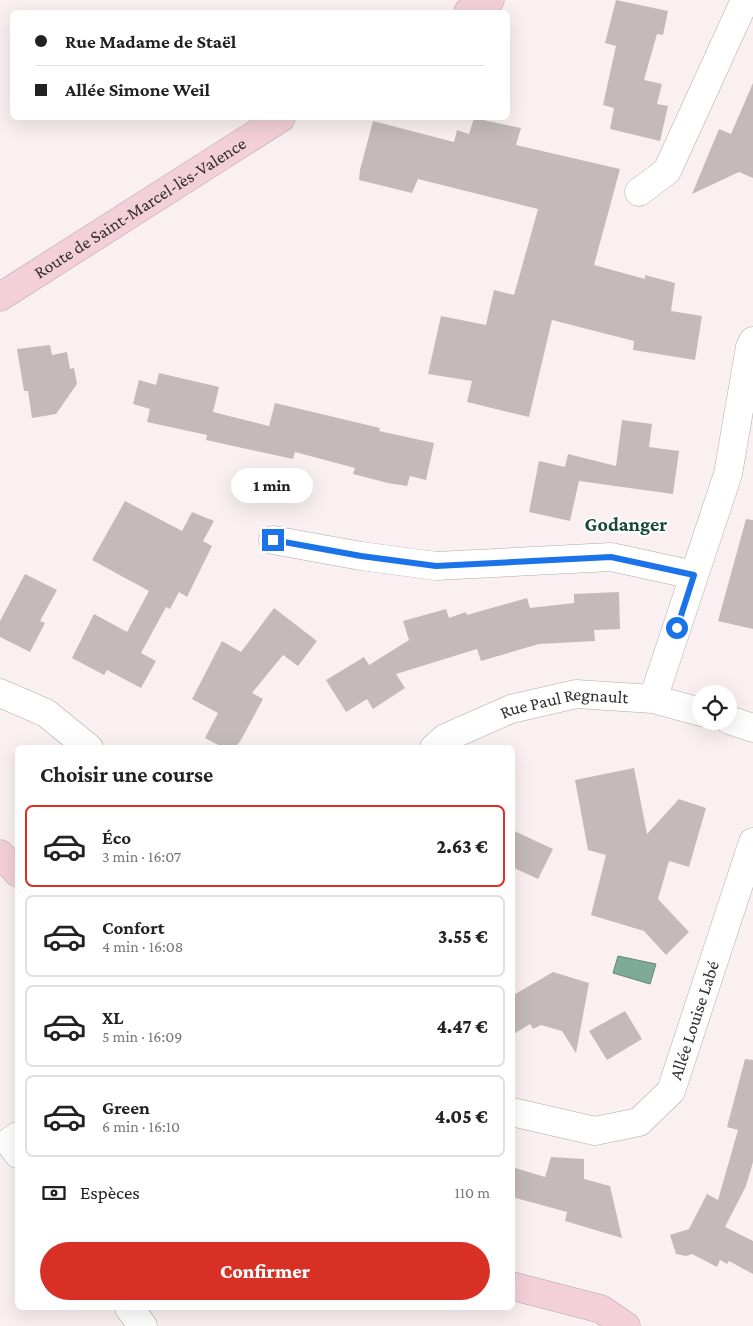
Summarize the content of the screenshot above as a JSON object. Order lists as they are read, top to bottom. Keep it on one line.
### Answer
{"streets":{"main road":["Route de Saint-Marcel-lès-Valence"],"street":["Rue Paul Regnault","Allée Louise Labé"]},"districts":["Godanger"],"page":{"banner":["Rue Madame de Staël","Allée Simone Weil"],"bubble":"1 min","heading":"Choisir une course","list":[{"name":"Éco","note":"3 min · 16:07","value":"2.63 €"},{"name":"Confort","note":"4 min · 16:08","value":"3.55 €"},{"name":"XL","note":"5 min · 16:09","value":"4.47 €"},{"name":"Green","note":"6 min · 16:10","value":"4.05 €"}],"pay":["Espèces","110 m"],"buttons":"Confirmer"}}
